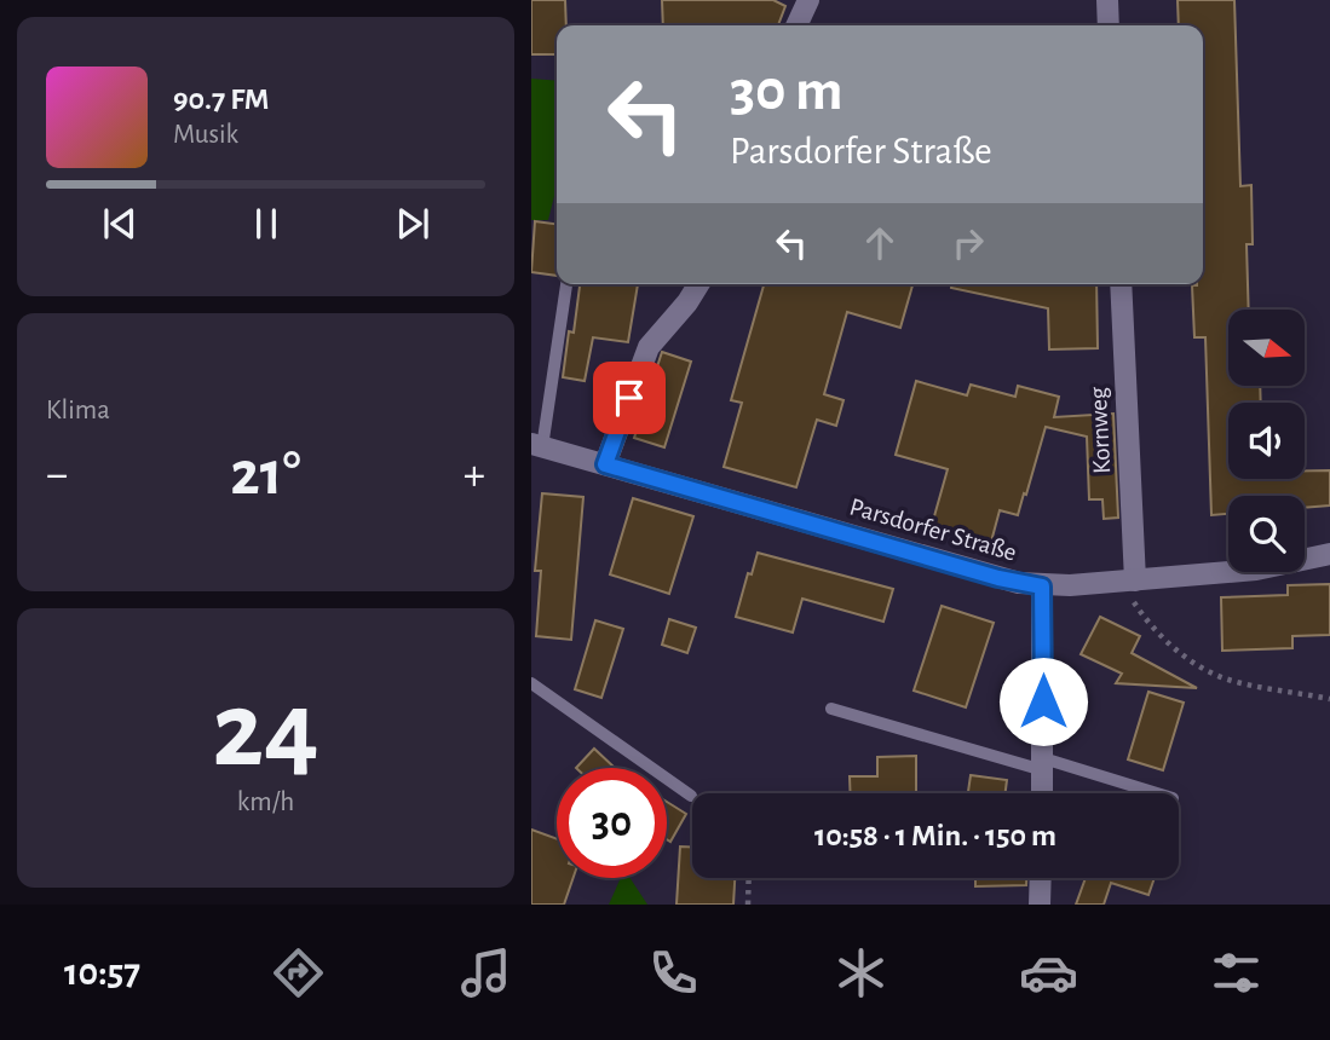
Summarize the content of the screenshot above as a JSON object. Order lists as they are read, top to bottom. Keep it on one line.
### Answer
{"streets":{"street":["Kornweg","Parsdorfer Straße"]},"crossings":[["Kornweg","Parsdorfer Straße"]],"north":"right","page":{"turn":["30 m","Parsdorfer Straße"],"song":["90.7 FM","Musik"],"tile":["Klima",["24","km/h"]],"heat":["−","21°","+"],"limit":"30","trip":"10:58 · 1 Min. · 150 m","tabs":"10:57"}}
